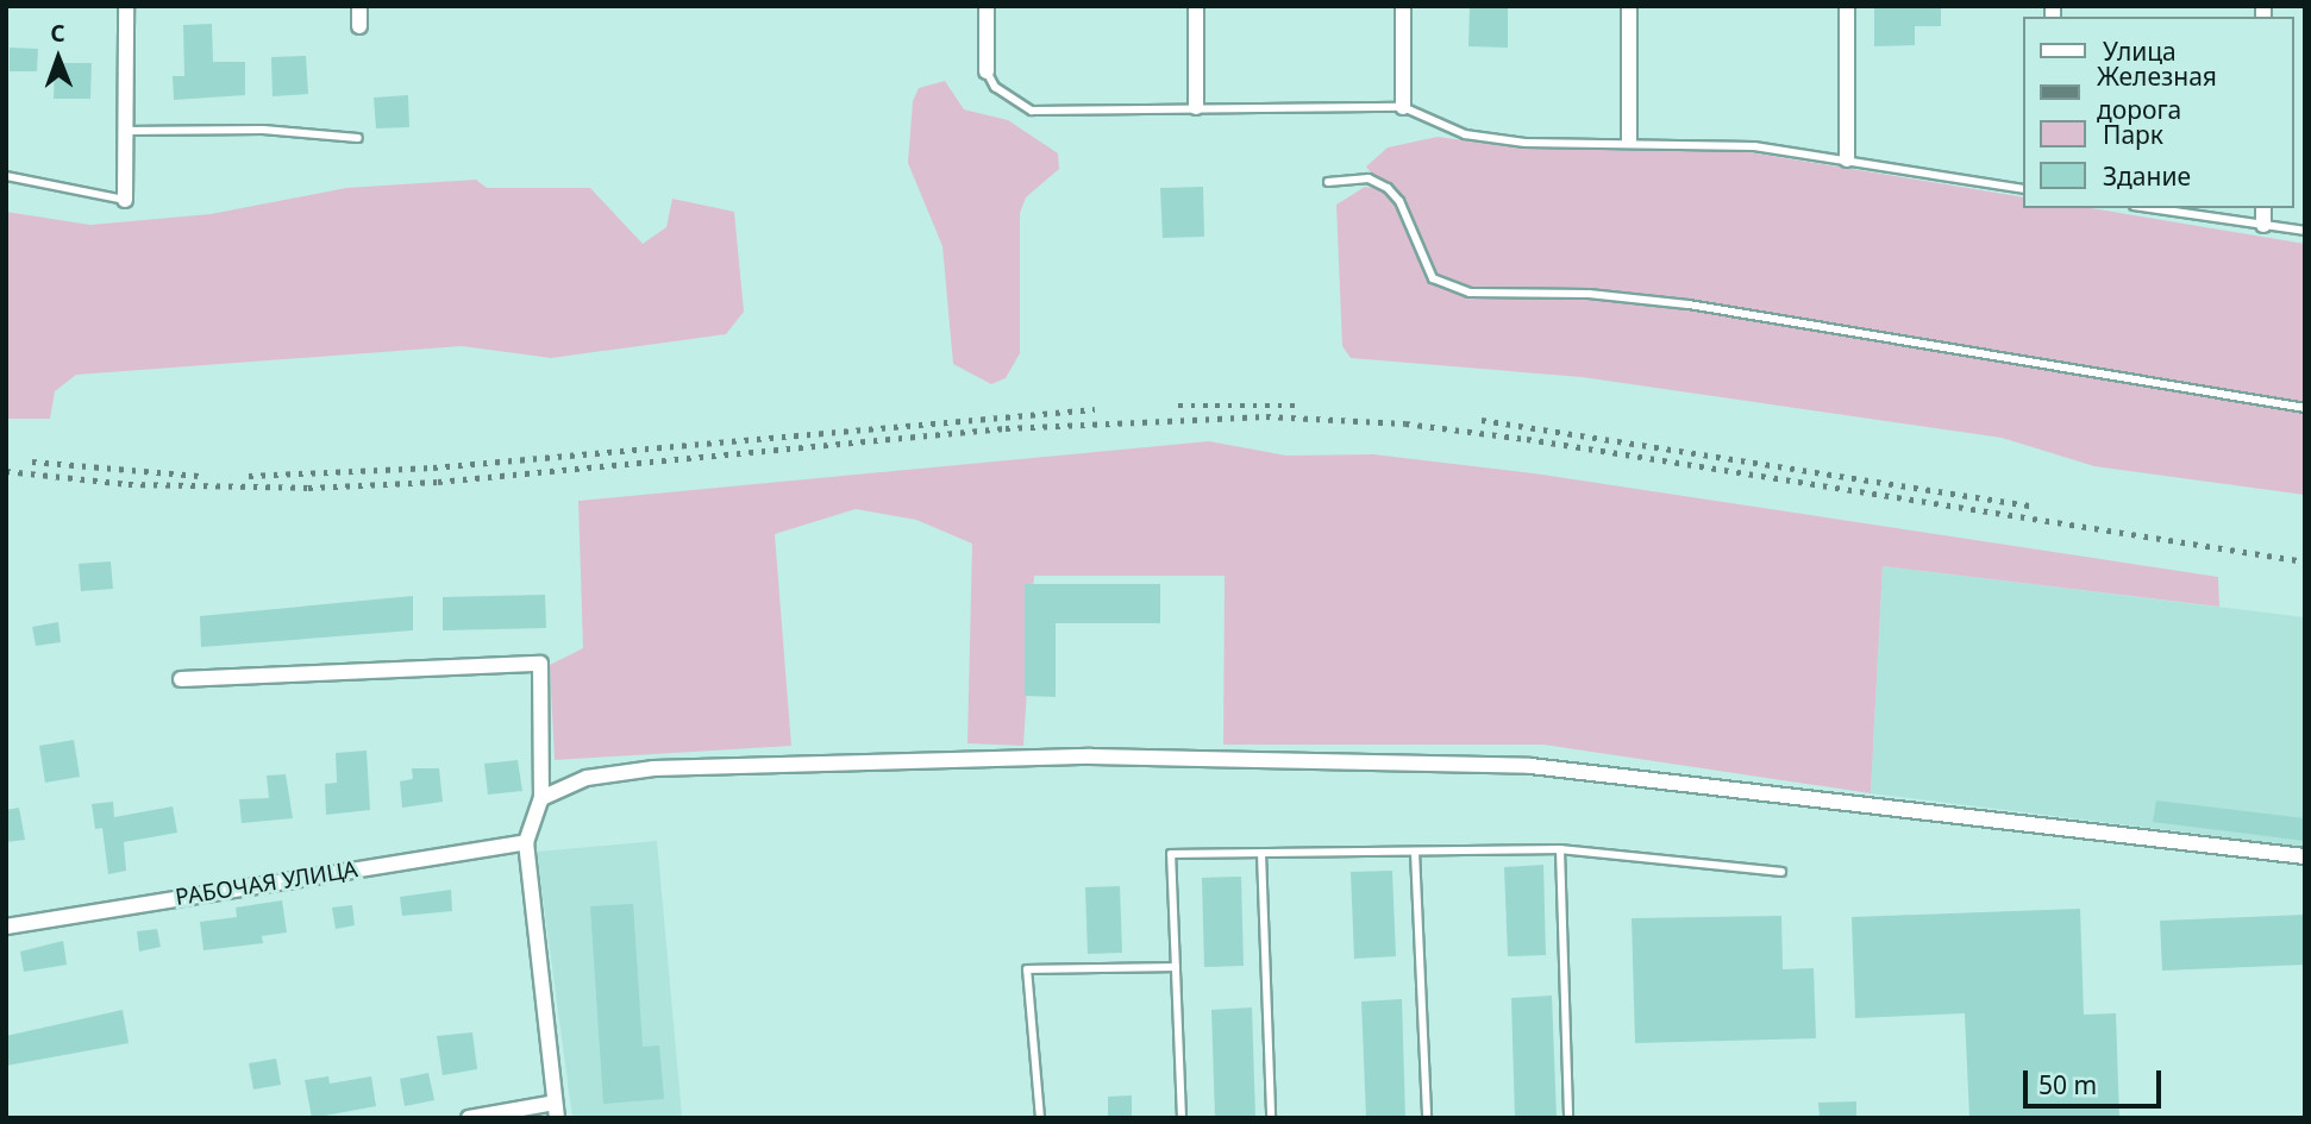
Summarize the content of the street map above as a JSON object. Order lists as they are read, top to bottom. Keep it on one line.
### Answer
{"streets":{"street":["РАБОЧАЯ УЛИЦА"]},"legend":["Улица","Железная дорога","Парк","Здание"],"scale_bar":"50 m","north":"top"}
